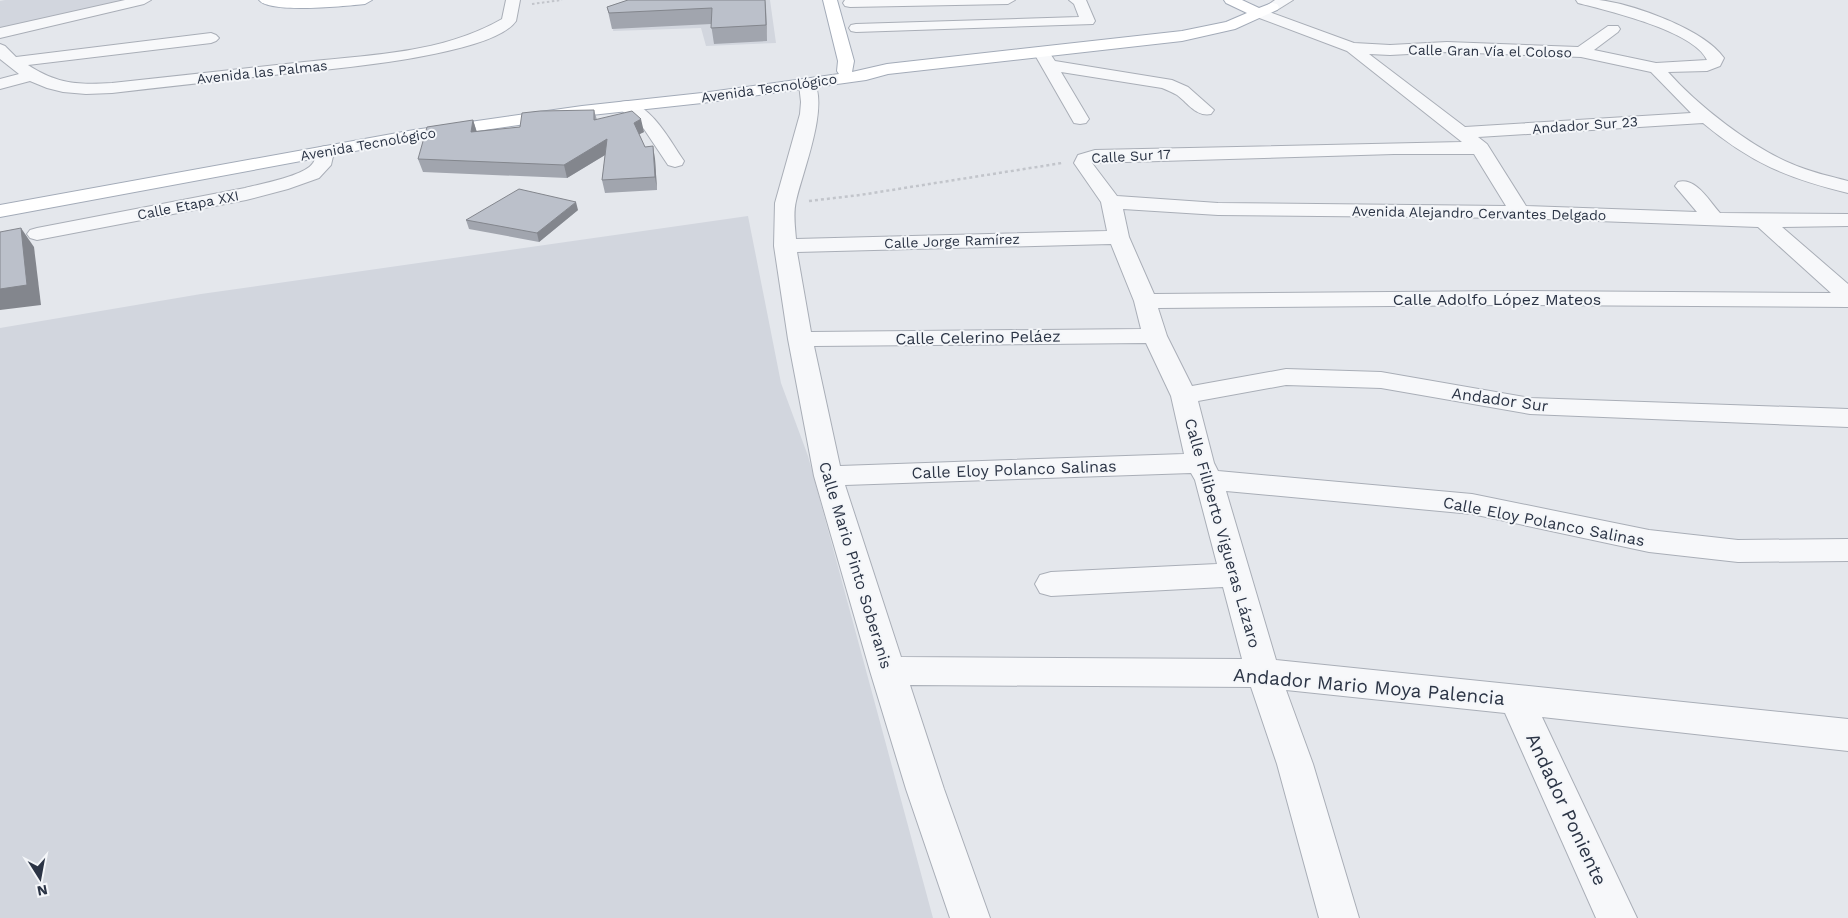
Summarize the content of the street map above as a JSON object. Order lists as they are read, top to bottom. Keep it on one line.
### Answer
{"streets":{"main road":["Avenida Tecnológico"],"street":["Calle Gran Vía el Coloso","Avenida las Palmas","Andador Sur 23","Calle Sur 17","Calle Etapa XXI","Avenida Alejandro Cervantes Delgado","Calle Jorge Ramírez","Calle Adolfo López Mateos","Calle Celerino Peláez","Andador Sur","Calle Eloy Polanco Salinas","Calle Filiberto Vigueras Lázaro","Calle Mario Pinto Soberanis","Andador Mario Moya Palencia","Andador Poniente"]},"crossings":[["Avenida Tecnológico","Calle Etapa XXI"],["Avenida Tecnológico","Calle Mario Pinto Soberanis"],["Calle Sur 17","Calle Filiberto Vigueras Lázaro"],["Calle Sur 17","Calle Mario Pinto Soberanis"],["Avenida Alejandro Cervantes Delgado","Calle Filiberto Vigueras Lázaro"],["Calle Jorge Ramírez","Calle Filiberto Vigueras Lázaro"],["Calle Jorge Ramírez","Calle Mario Pinto Soberanis"],["Calle Adolfo López Mateos","Calle Filiberto Vigueras Lázaro"],["Calle Celerino Peláez","Calle Filiberto Vigueras Lázaro"],["Calle Celerino Peláez","Calle Mario Pinto Soberanis"],["Andador Sur","Calle Filiberto Vigueras Lázaro"],["Calle Eloy Polanco Salinas","Calle Filiberto Vigueras Lázaro"],["Calle Eloy Polanco Salinas","Calle Mario Pinto Soberanis"],["Calle Filiberto Vigueras Lázaro","Andador Mario Moya Palencia"],["Calle Mario Pinto Soberanis","Andador Mario Moya Palencia"],["Andador Mario Moya Palencia","Andador Poniente"]],"north":"bottom"}
